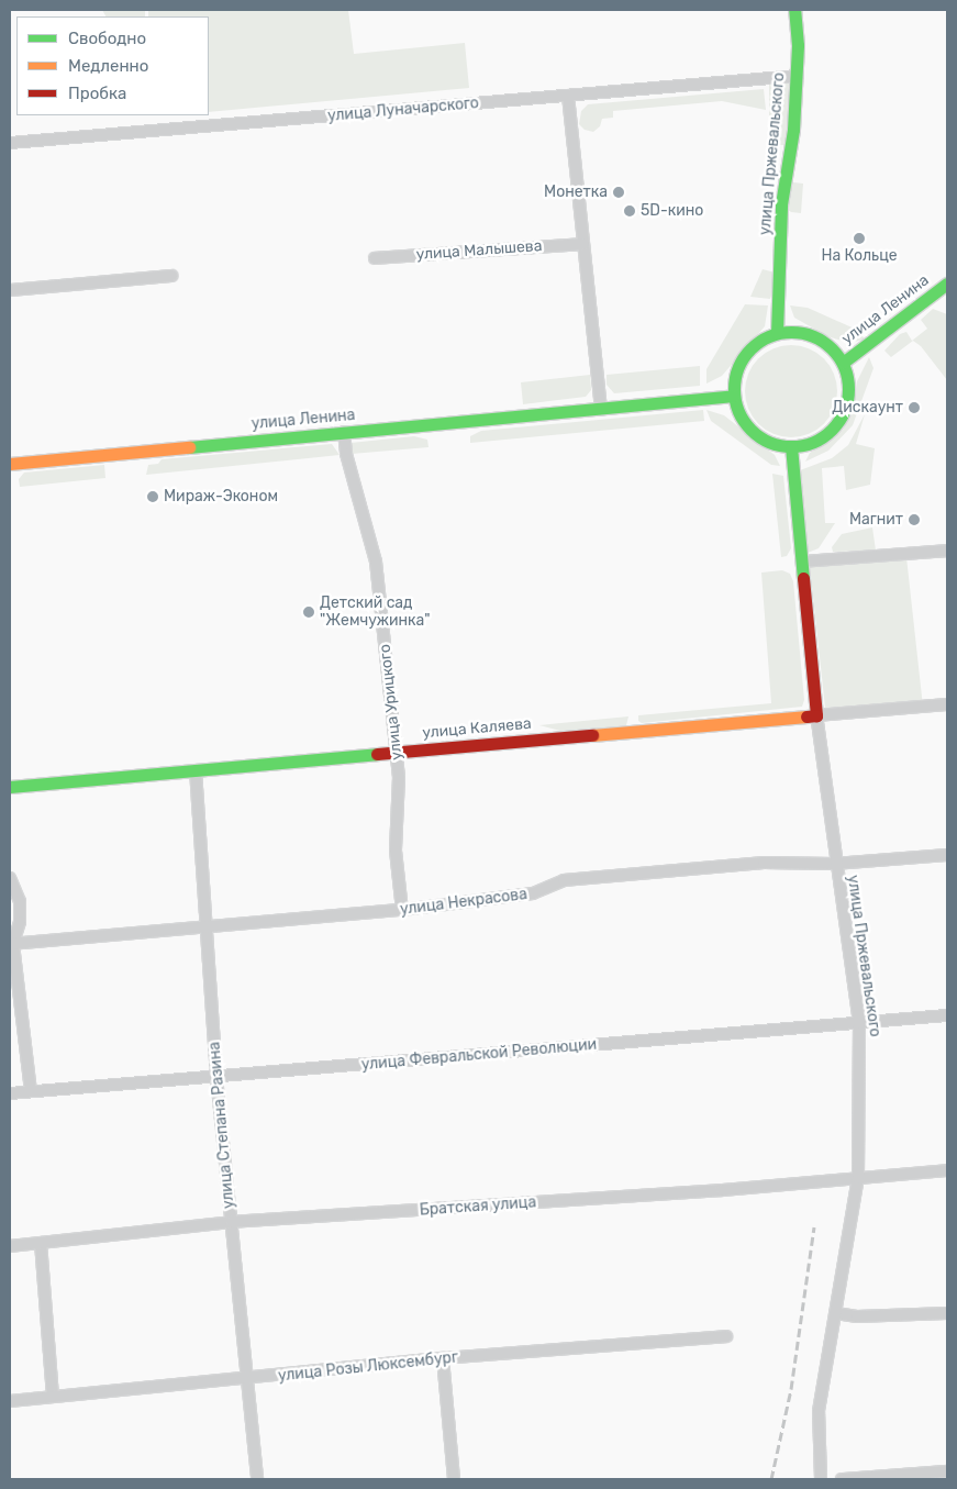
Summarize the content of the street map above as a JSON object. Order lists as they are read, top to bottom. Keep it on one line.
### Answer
{"streets":{"street":["улица Луначарского","улица Пржевальского","улица Малышева","улица Ленина","улица Урицкого","улица Каляева","улица Некрасова","улица Февральской Революции","улица Степана Разина","Братская улица","улица Розы Люксембург"]},"crossings":[["улица Луначарского","улица Пржевальского"],["улица Пржевальского","улица Ленина"],["улица Пржевальского","улица Каляева"],["улица Пржевальского","улица Некрасова"],["улица Пржевальского","улица Февральской Революции"],["улица Пржевальского","Братская улица"],["улица Ленина","улица Урицкого"],["улица Урицкого","улица Каляева"],["улица Урицкого","улица Некрасова"],["улица Каляева","улица Степана Разина"],["улица Некрасова","улица Степана Разина"],["улица Февральской Революции","улица Степана Разина"],["улица Степана Разина","Братская улица"],["улица Степана Разина","улица Розы Люксембург"]],"places":["Монетка","5D-кино","На Кольце","Дискаунт","Мираж-Эконом","Магнит","Детский сад \"Жемчужинка\""],"legend":["Свободно","Медленно","Пробка"]}
